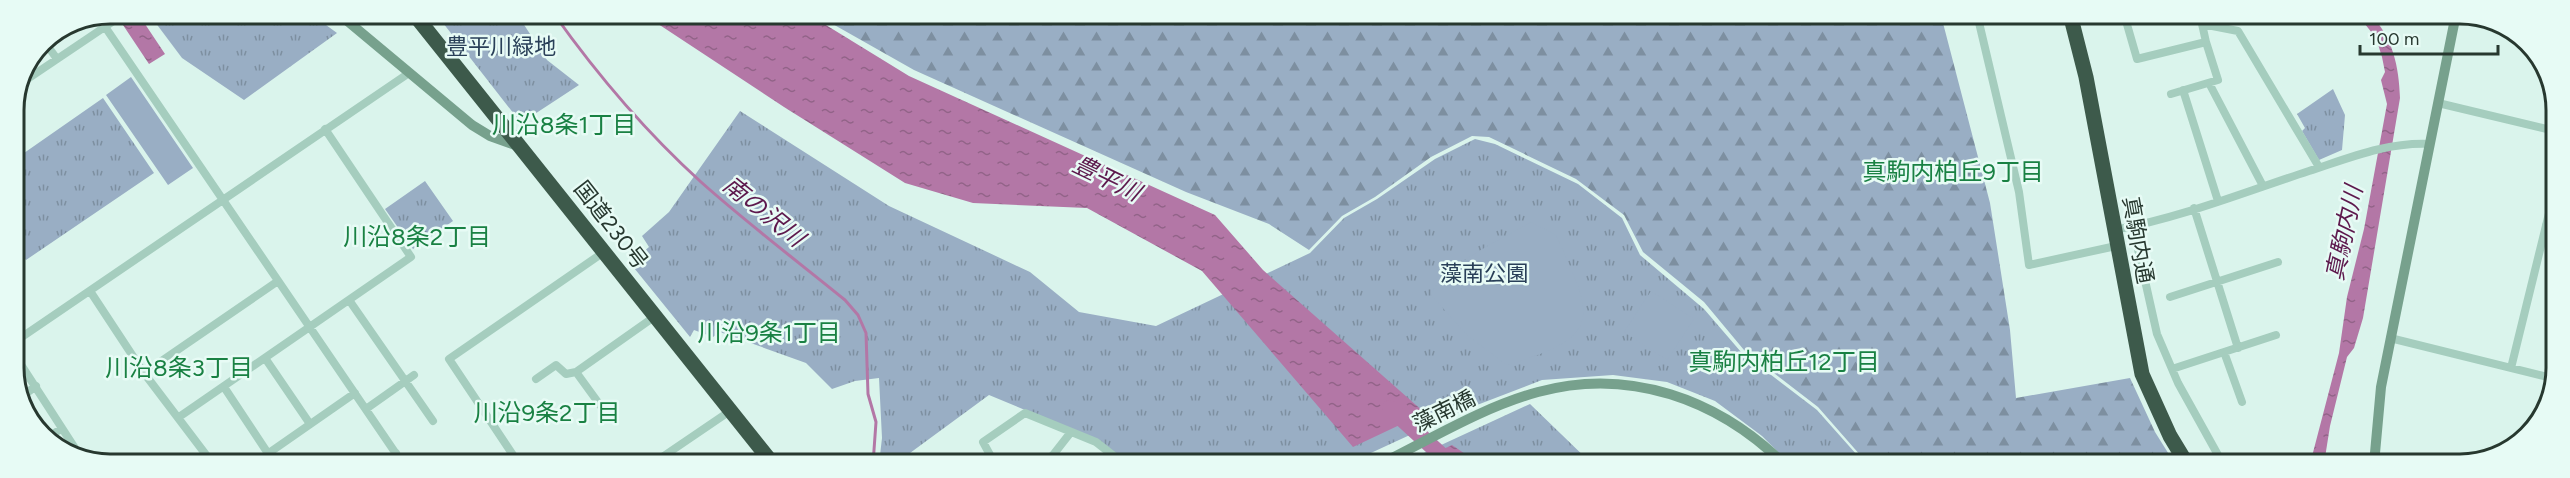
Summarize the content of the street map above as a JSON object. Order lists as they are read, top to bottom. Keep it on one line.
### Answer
{"streets":{"highway":["国道230号","真駒内通"],"street":["藻南橋"]},"districts":["川沿8条1丁目","真駒内柏丘9丁目","川沿8条2丁目","川沿9条1丁目","真駒内柏丘12丁目","川沿8条3丁目","川沿9条2丁目"],"water":["豊平川","南の沢川","真駒内川"],"parks":["豊平川緑地","藻南公園"],"scale_bar":"100 m"}
